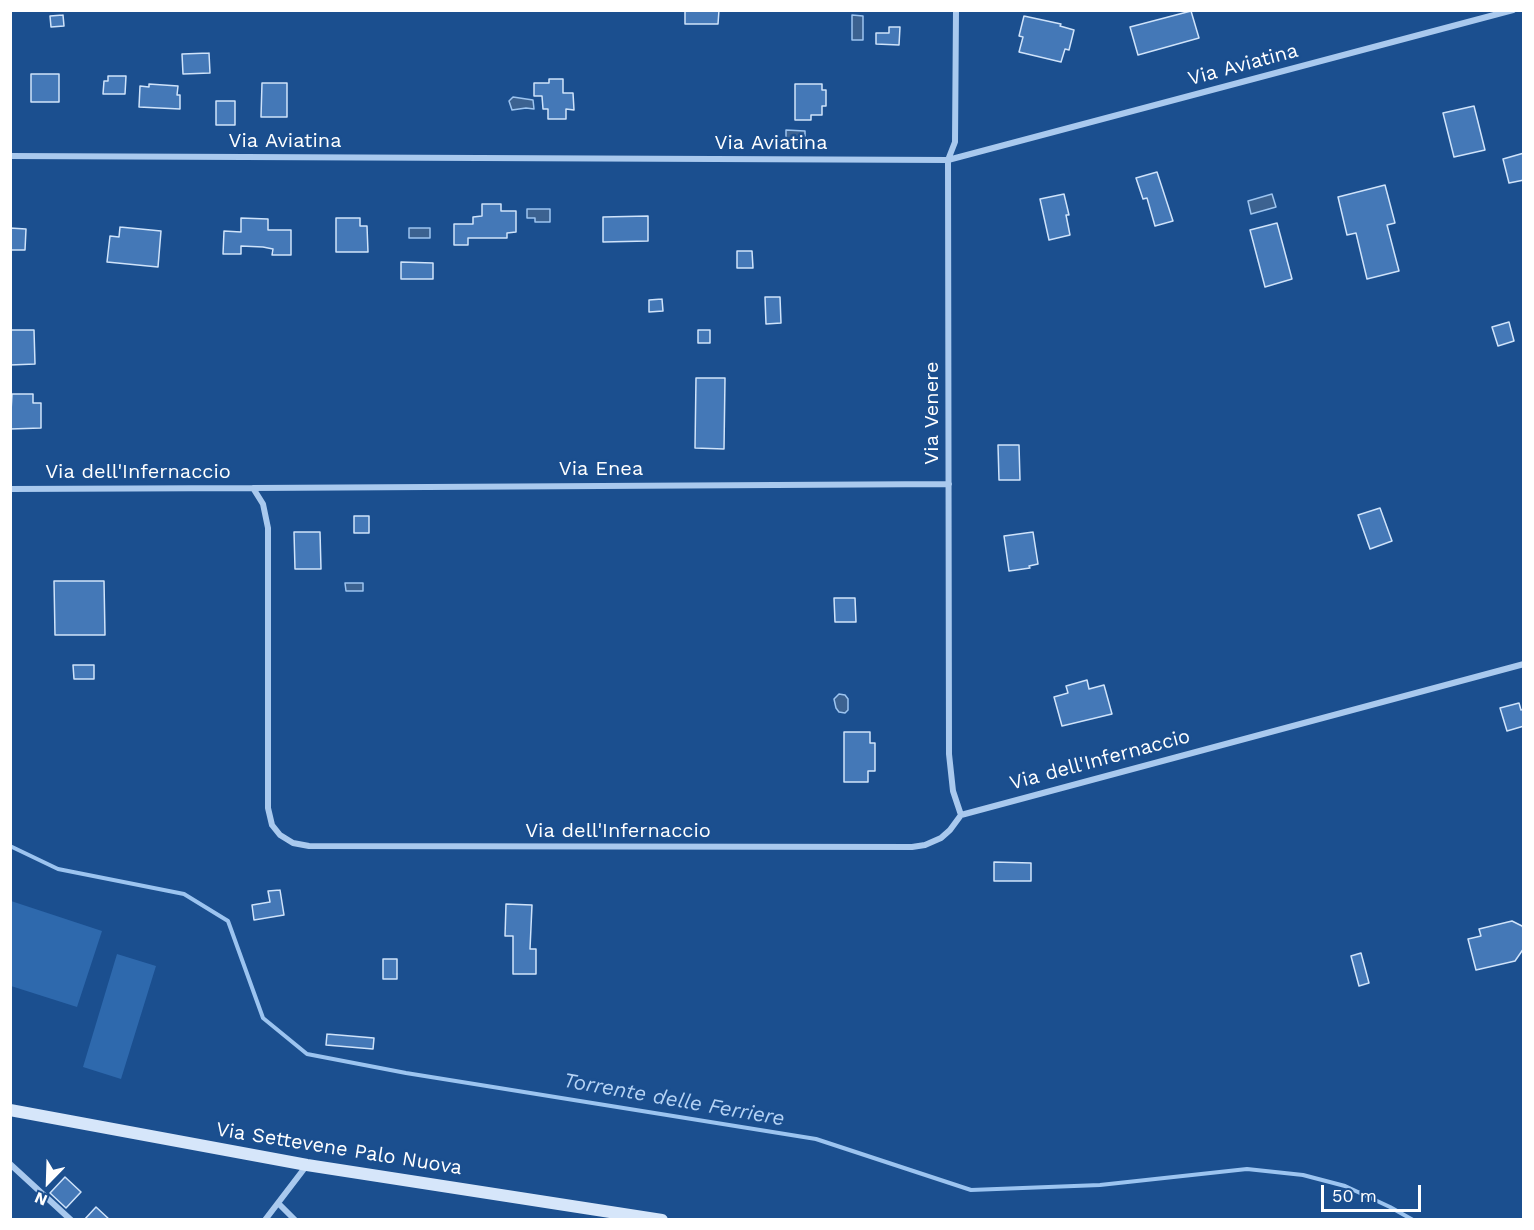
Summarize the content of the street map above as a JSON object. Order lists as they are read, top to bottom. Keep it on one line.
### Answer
{"streets":{"main road":["Via Settevene Palo Nuova"],"street":["Via Aviatina","Via Venere","Via Enea","Via dell'Infernaccio"]},"crossings":[["Via Aviatina","Via Venere"],["Via Venere","Via Enea"],["Via Venere","Via dell'Infernaccio"],["Via Enea","Via dell'Infernaccio"]],"water":["Torrente delle Ferriere"],"scale_bar":"50 m","north":"bottom left"}
